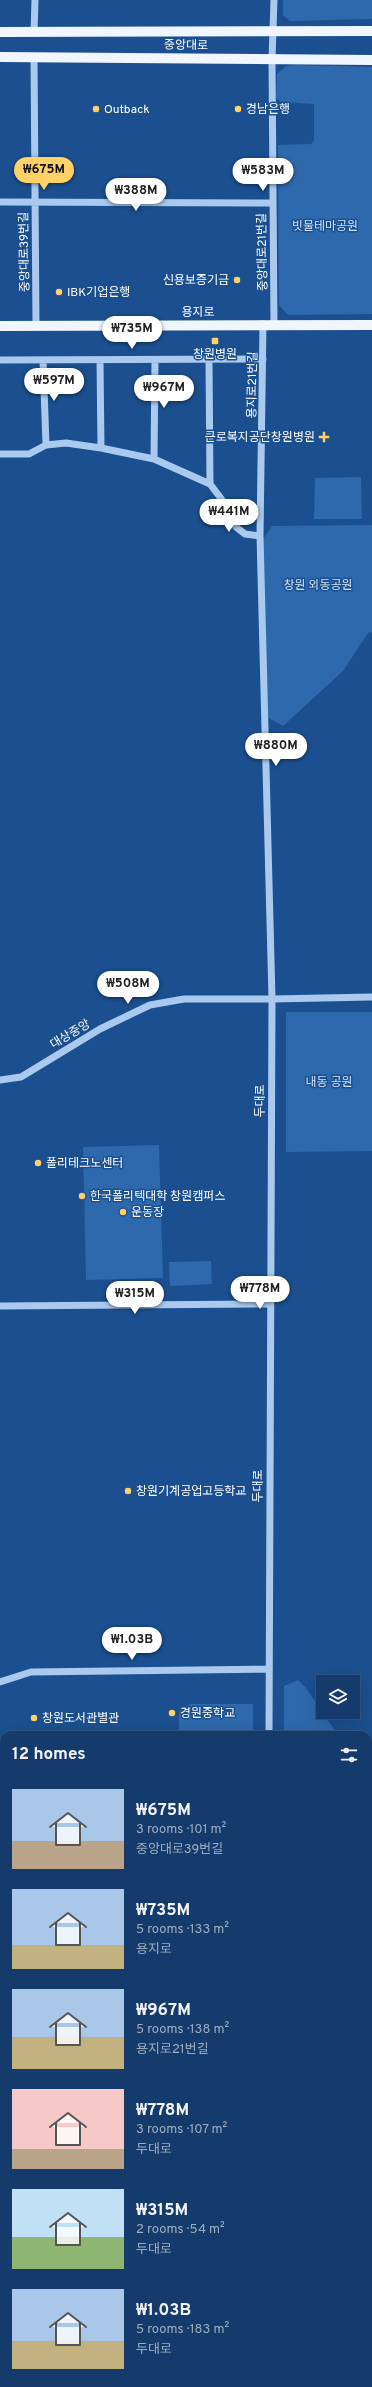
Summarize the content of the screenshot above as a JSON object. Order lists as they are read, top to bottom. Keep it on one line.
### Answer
{"streets":{"main road":["중앙대로","용지로"],"street":["중앙대로39번길","중앙대로21번길","용지로21번길","대상중앙","두대로"]},"crossings":[["중앙대로","중앙대로39번길"],["중앙대로","중앙대로21번길"],["중앙대로39번길","용지로"],["중앙대로21번길","용지로"],["용지로","용지로21번길"],["용지로21번길","대상중앙"],["용지로21번길","두대로"],["대상중앙","두대로"]],"parks":["빗물테마공원","창원 외동공원","내동 공원"],"places":{"other":["Outback","경남은행","신용보증기금","IBK기업은행","폴리테크노센터","한국폴리텍대학 창원캠퍼스","운동장","창원기계공업고등학교","경원중학교","창원도서관별관"],"transit":["창원병원"],"health":["근로복지공단창원병원"]},"page":{"price":["₩675M","₩583M","₩388M","₩735M","₩597M","₩967M","₩441M","₩880M","₩508M","₩778M","₩315M","₩1.03B"],"heading":"12 homes","list":[{"name":"₩675M","note":"3 rooms · 101 m² · 중앙대로39번길"},{"name":"₩735M","note":"5 rooms · 133 m² · 용지로"},{"name":"₩967M","note":"5 rooms · 138 m² · 용지로21번길"},{"name":"₩778M","note":"3 rooms · 107 m² · 두대로"},{"name":"₩315M","note":"2 rooms · 54 m² · 두대로"},{"name":"₩1.03B","note":"5 rooms · 183 m² · 두대로"}]}}
